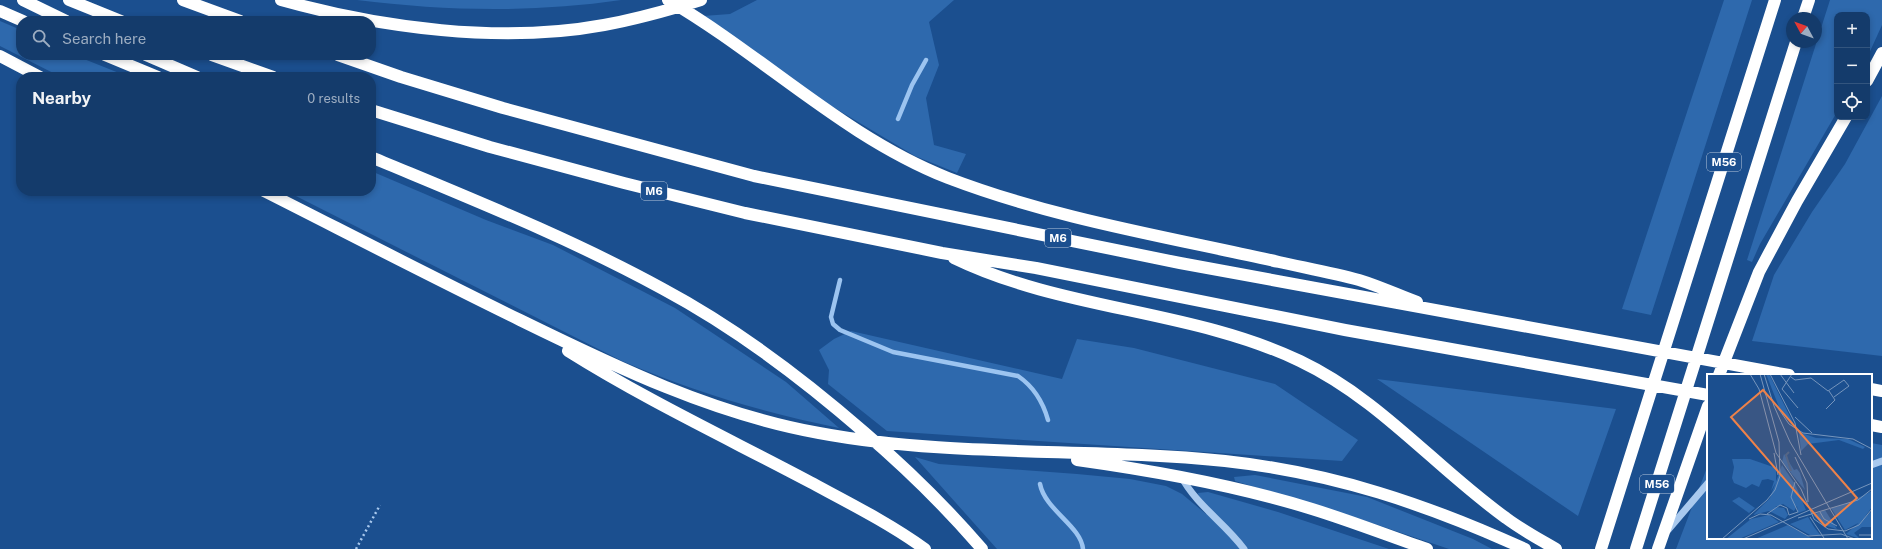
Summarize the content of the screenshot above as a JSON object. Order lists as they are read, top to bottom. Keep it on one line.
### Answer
{"streets":{"highway":["M56","M6"]},"north":"top left","page":{"map_buttons":["+","−"],"search":"Search here","heading":["Nearby","0 results"]}}
